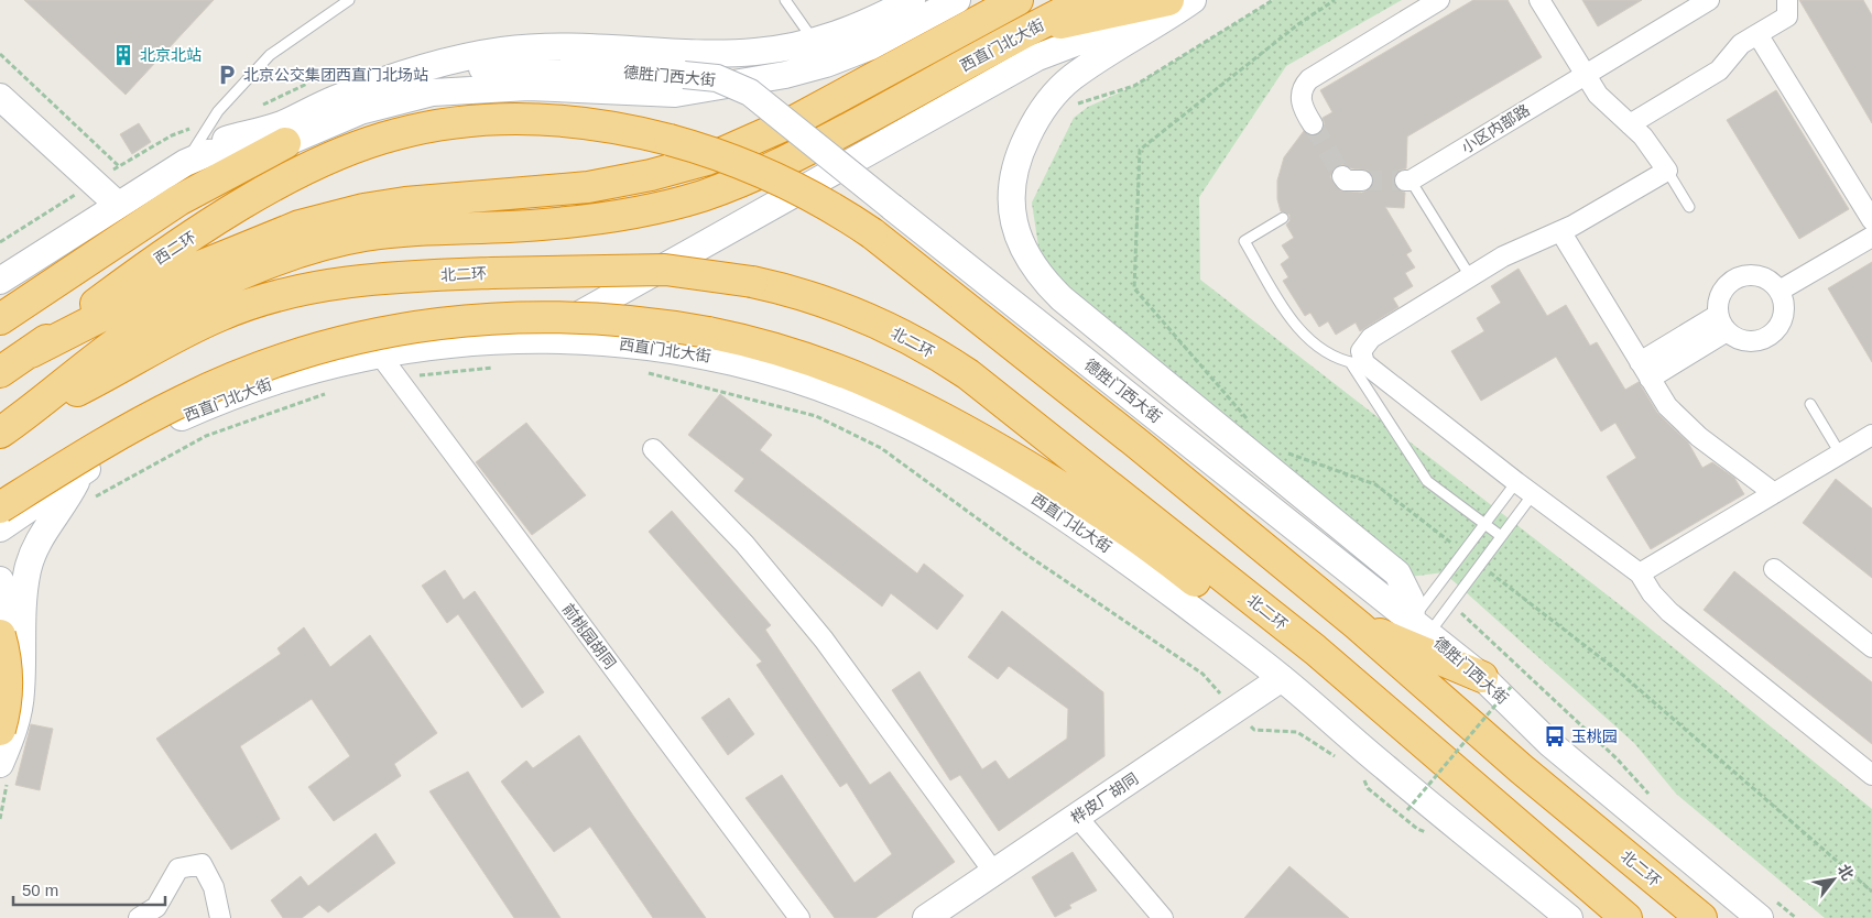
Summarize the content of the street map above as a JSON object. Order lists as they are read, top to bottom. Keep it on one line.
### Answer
{"streets":{"highway":["西直门北大街","西二环","北二环"],"street":["德胜门西大街","小区内部路","前桃园胡同","桦皮厂胡同"]},"crossings":[["西直门北大街","西二环"],["西直门北大街","北二环"],["西直门北大街","前桃园胡同"],["西直门北大街","桦皮厂胡同"],["西二环","北二环"]],"places":{"building":["北京北站"],"parking":["北京公交集团西直门北场站"],"bus stop":["玉桃园"]},"scale_bar":"50 m","north":"top right"}
